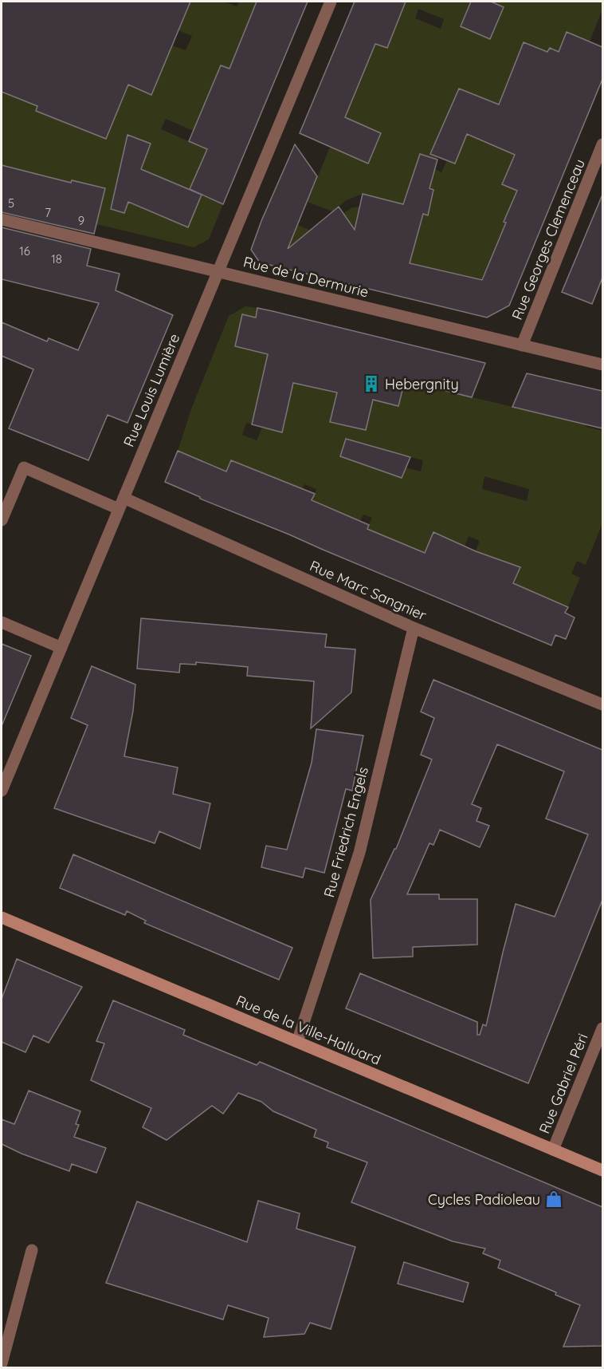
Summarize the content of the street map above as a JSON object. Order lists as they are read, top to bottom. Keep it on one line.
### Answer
{"streets":{"main road":["Rue de la Ville-Halluard"],"street":["Rue Georges Clemenceau","Rue de la Dermurie","Rue Louis Lumière","Rue Marc Sangnier","Rue Friedrich Engels","Rue Gabriel Péri"]},"crossings":[["Rue Georges Clemenceau","Rue de la Dermurie"],["Rue de la Dermurie","Rue Louis Lumière"],["Rue Louis Lumière","Rue Marc Sangnier"],["Rue Marc Sangnier","Rue Friedrich Engels"],["Rue Friedrich Engels","Rue de la Ville-Halluard"],["Rue de la Ville-Halluard","Rue Gabriel Péri"]],"places":{"building":["Hebergnity"],"shop":["Cycles Padioleau"]},"house_numbers":["5","7","9","16","18"]}
